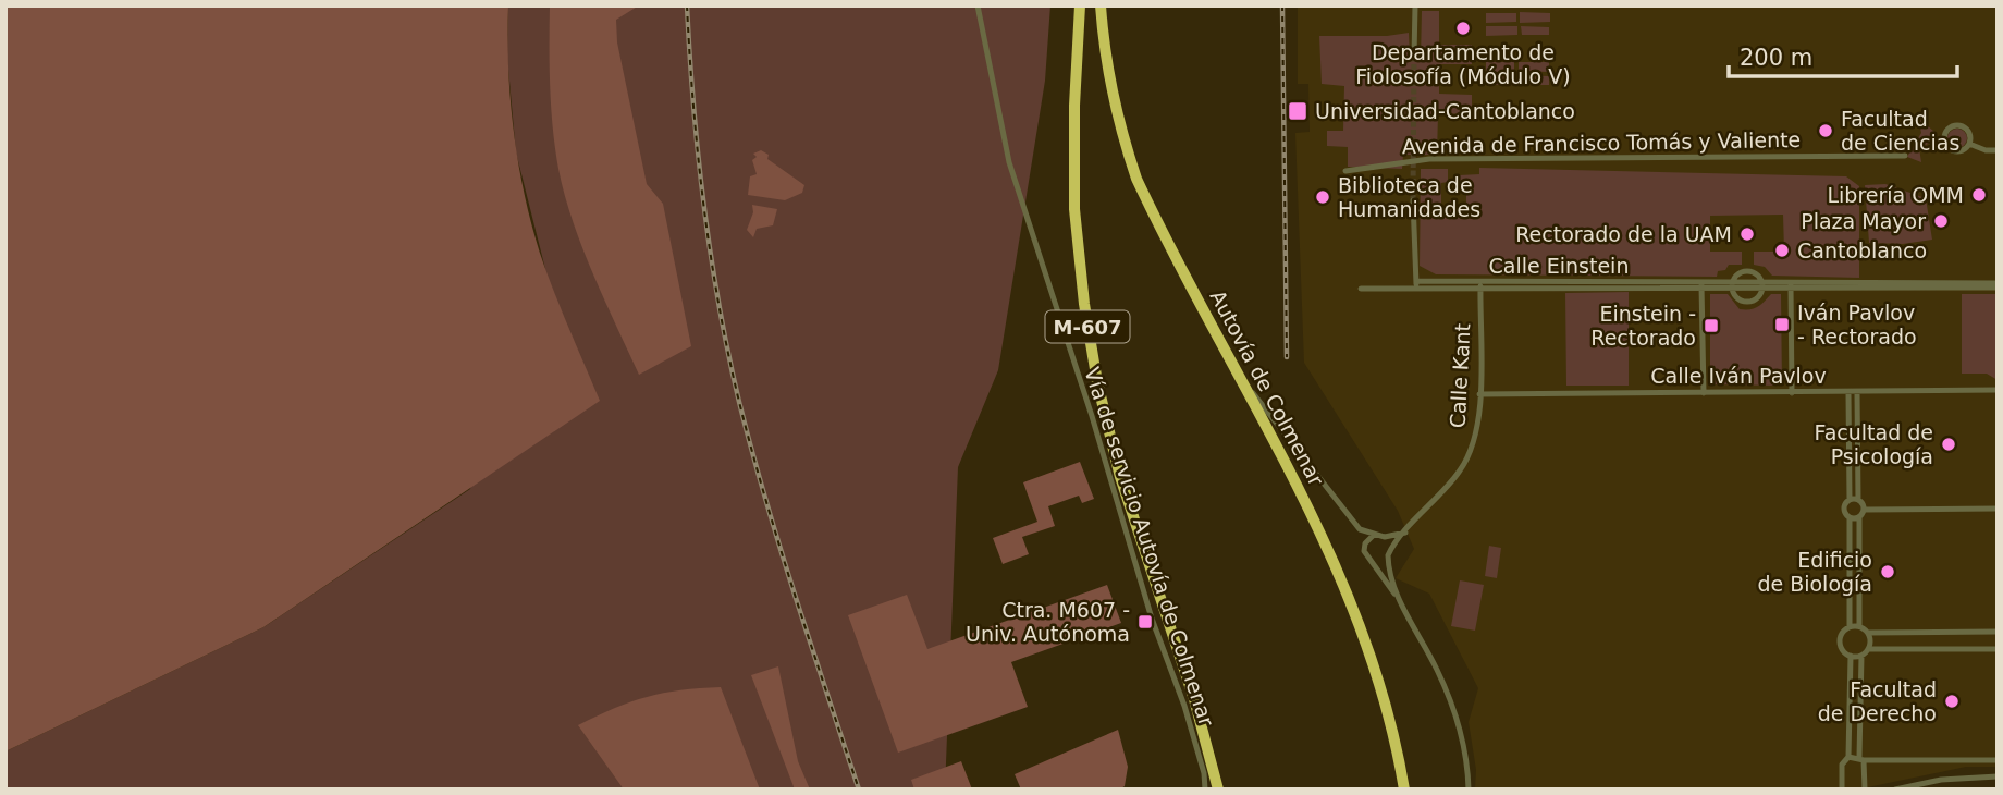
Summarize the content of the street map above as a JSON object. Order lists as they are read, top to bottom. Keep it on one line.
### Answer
{"streets":{"highway":["M-607","Autovía de Colmenar"],"street":["Avenida de Francisco Tomás y Valiente","Calle Einstein","Calle Kant","Calle Iván Pavlov","Vía de servicio Autovía de Colmenar"]},"crossings":[["Calle Einstein","Calle Kant"],["Calle Kant","Calle Iván Pavlov"]],"places":{"other":["Departamento de Fiolosofía (Módulo V)","Facultad de Ciencias","Librería OMM","Biblioteca de Humanidades","Plaza Mayor","Rectorado de la UAM","Cantoblanco","Facultad de Psicología","Edificio de Biología","Facultad de Derecho"],"transit":["Universidad-Cantoblanco","Iván Pavlov - Rectorado","Einstein - Rectorado","Ctra. M607 - Univ. Autónoma"]},"scale_bar":"200 m"}
